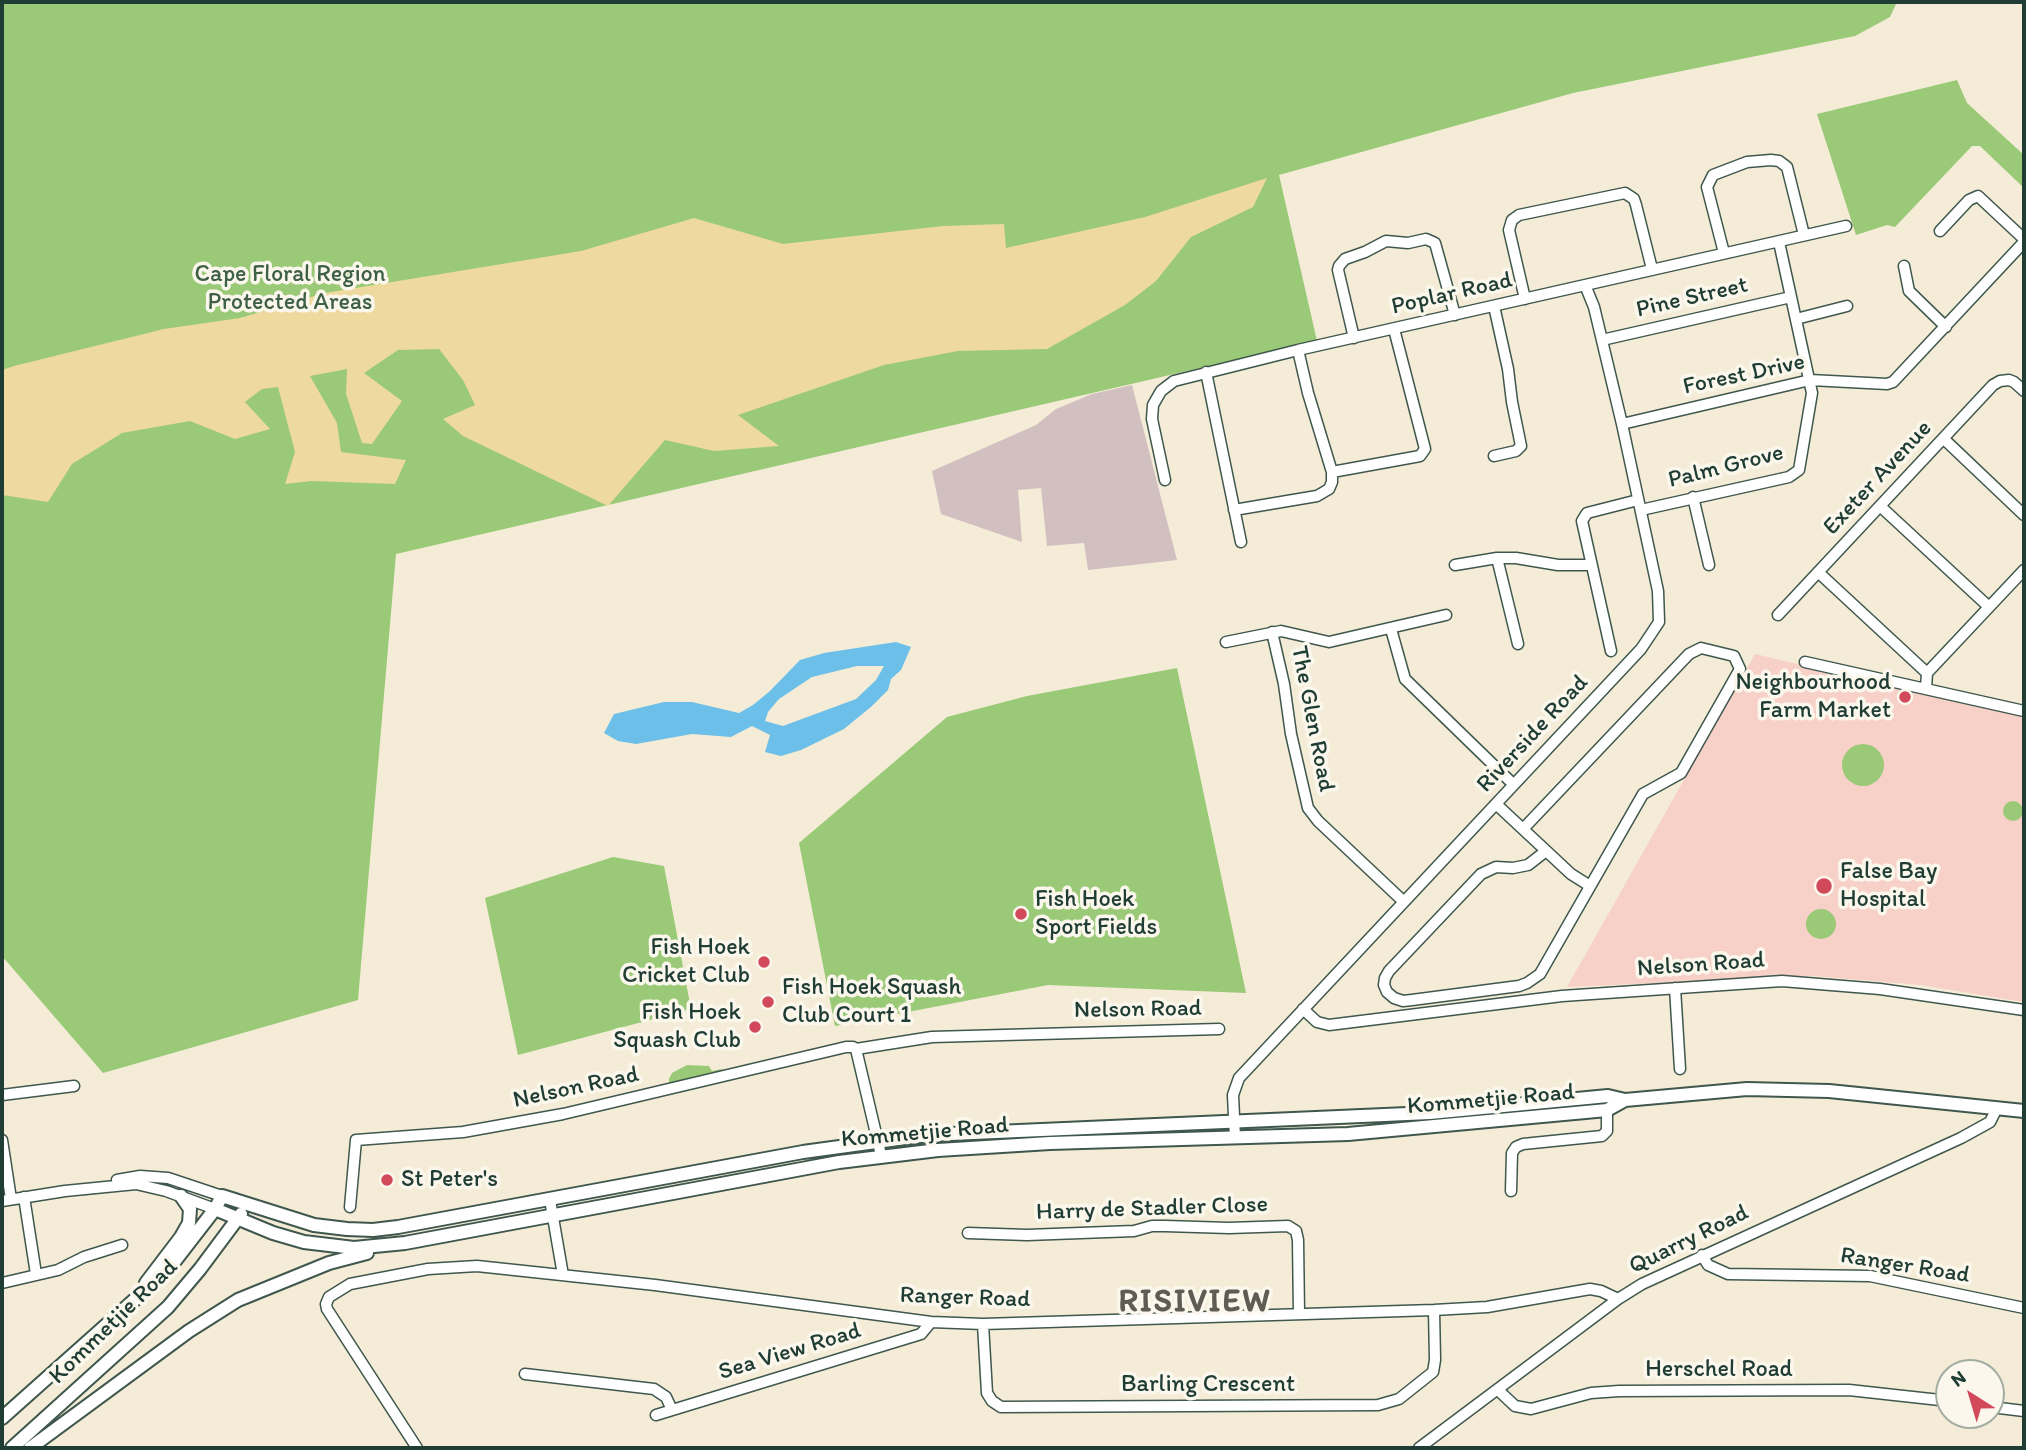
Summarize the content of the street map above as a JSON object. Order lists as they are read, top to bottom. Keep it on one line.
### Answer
{"streets":{"main road":["Kommetjie Road"],"street":["Poplar Road","Pine Street","Forest Drive","Palm Grove","Exeter Avenue","The Glen Road","Riverside Road","Nelson Road","Harry de Stadler Close","Quarry Road","Ranger Road","Sea View Road","Herschel Road","Barling Crescent"]},"crossings":[["Poplar Road","Palm Grove"],["Poplar Road","Riverside Road"],["Pine Street","Palm Grove"],["Pine Street","Riverside Road"],["Forest Drive","Palm Grove"],["Forest Drive","Riverside Road"],["Palm Grove","Riverside Road"],["The Glen Road","Riverside Road"],["Riverside Road","Nelson Road"],["Riverside Road","Kommetjie Road"],["Kommetjie Road","Quarry Road"],["Harry de Stadler Close","Ranger Road"],["Quarry Road","Ranger Road"],["Quarry Road","Herschel Road"],["Ranger Road","Sea View Road"],["Ranger Road","Barling Crescent"]],"districts":["RISIVIEW"],"parks":["Cape Floral Region Protected Areas"],"places":["Neighbourhood Farm Market","False Bay Hospital","Fish Hoek Sport Fields","Fish Hoek Cricket Club","Fish Hoek Squash Club Court 1","Fish Hoek Squash Club","St Peter's"],"north":"top left"}
